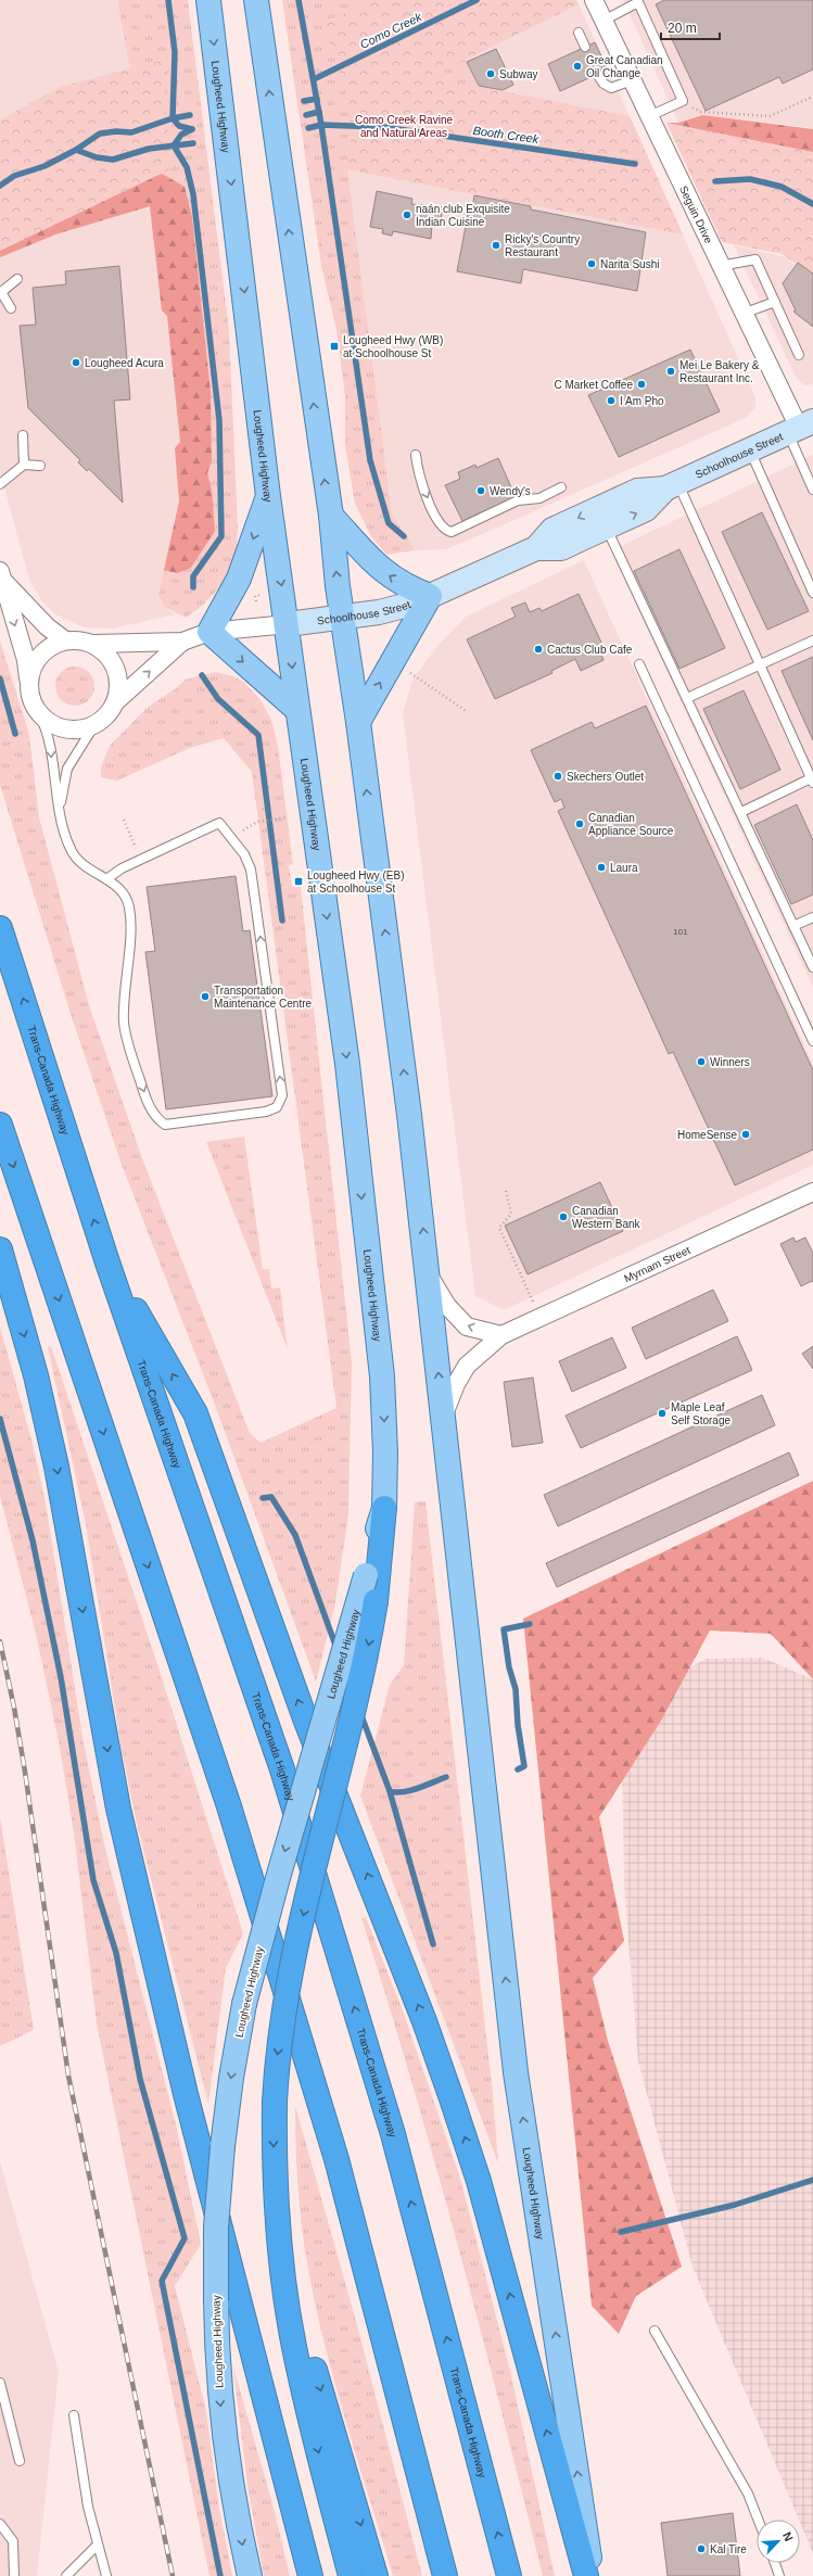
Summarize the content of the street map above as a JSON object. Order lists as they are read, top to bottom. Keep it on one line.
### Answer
{"streets":{"highway":["Trans-Canada Highway"],"main road":["Lougheed Highway","Schoolhouse Street"],"street":["Seguin Drive","Myrnam Street"]},"crossings":[["Lougheed Highway","Schoolhouse Street"],["Lougheed Highway","Myrnam Street"],["Seguin Drive","Schoolhouse Street"]],"water":["Como Creek","Booth Creek"],"parks":["Como Creek Ravine and Natural Areas"],"places":{"other":["Great Canadian Oil Change","Subway","naán club Exquisite Indian Cuisine","Ricky's Country Restaurant","Narita Sushi","Lougheed Acura","Mei Le Bakery & Restaurant Inc.","C Market Coffee","I Am Pho","Wendy's","Cactus Club Cafe","Skechers Outlet","Canadian Appliance Source","Laura","Transportation Maintenance Centre","Winners","HomeSense","Canadian Western Bank","Maple Leaf Self Storage","Kal Tire"],"transit":["Lougheed Hwy (WB) at Schoolhouse St","Lougheed Hwy (EB) at Schoolhouse St"]},"house_numbers":["101"],"scale_bar":"20 m","north":"top right"}
